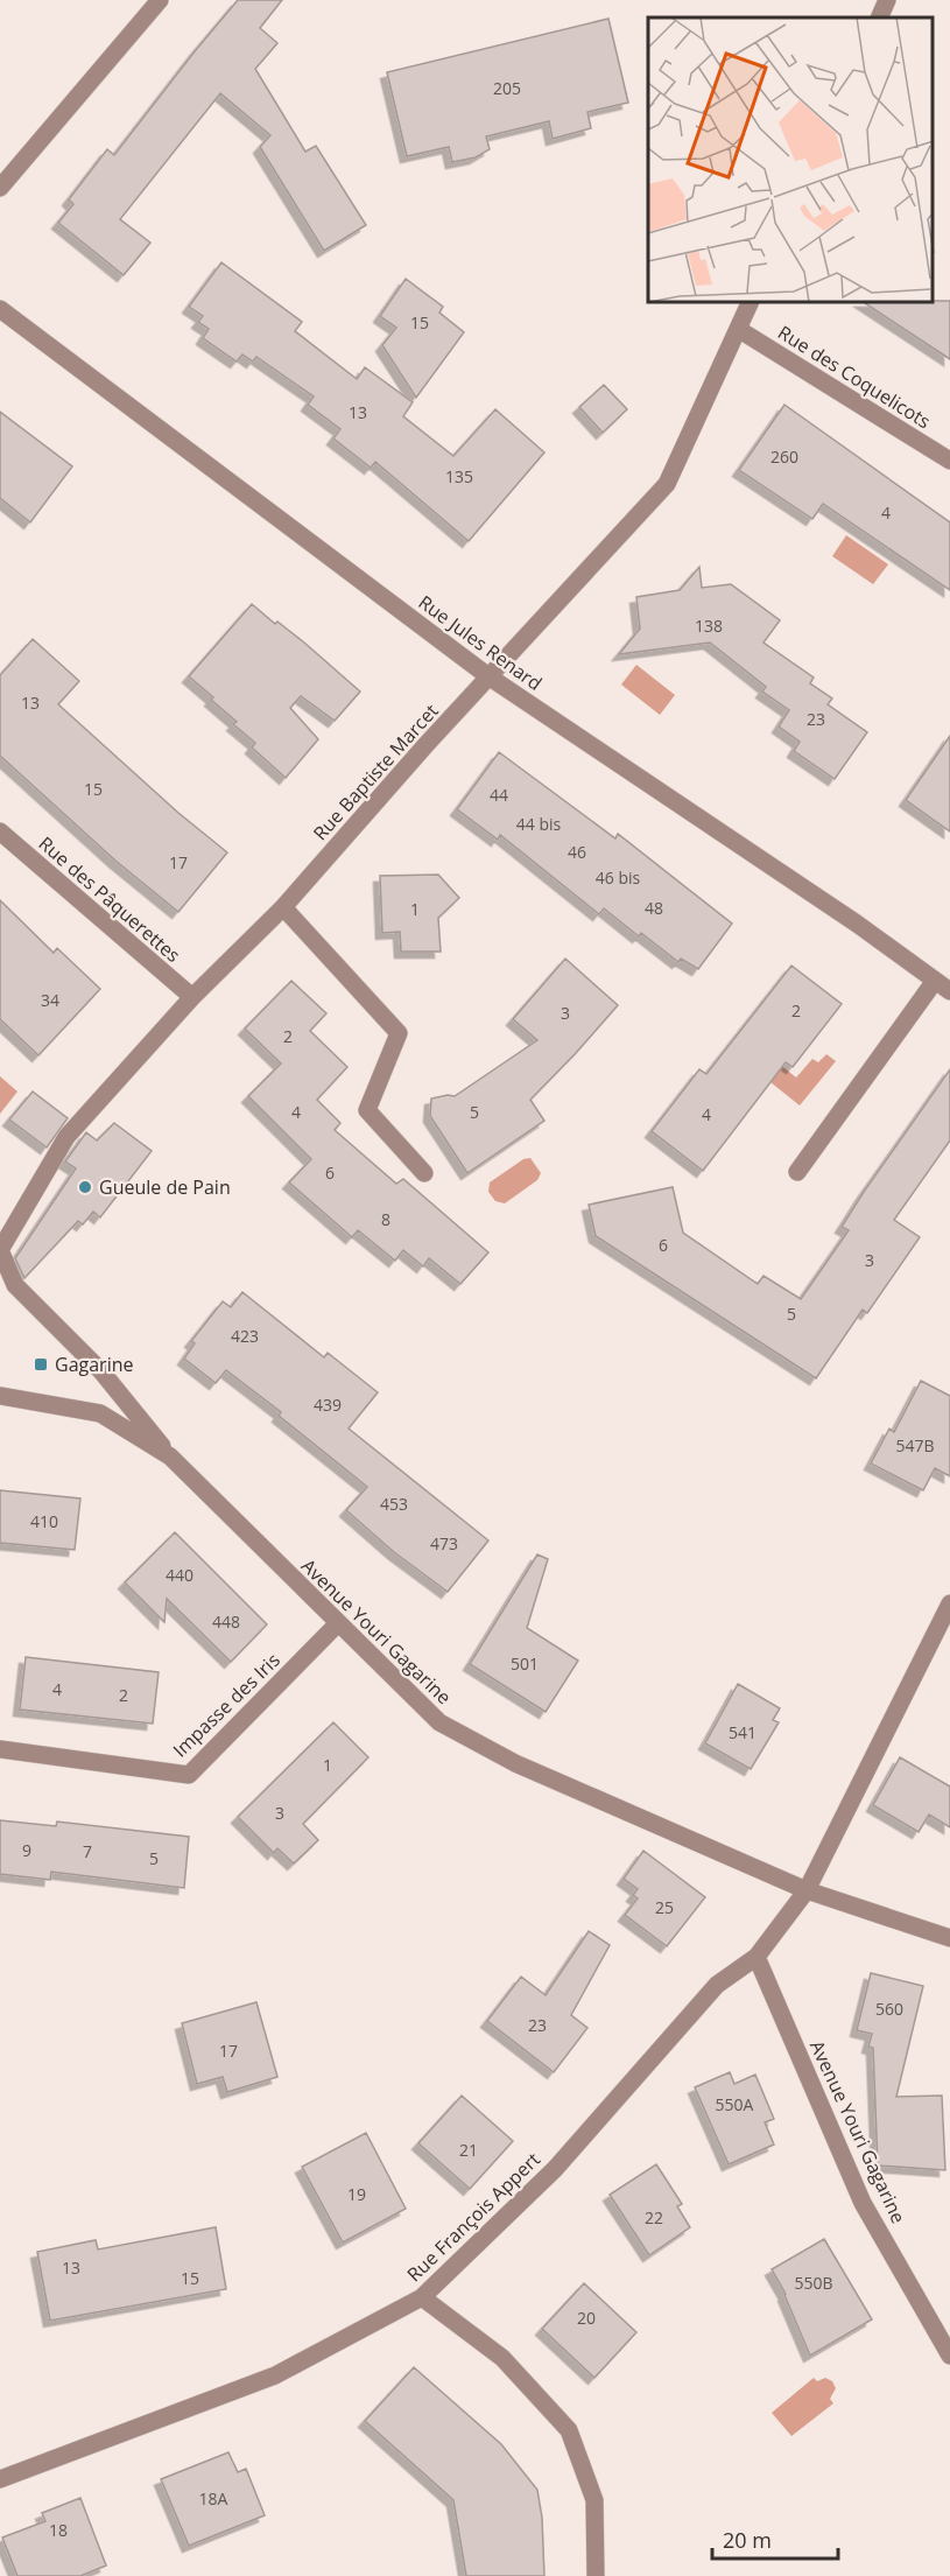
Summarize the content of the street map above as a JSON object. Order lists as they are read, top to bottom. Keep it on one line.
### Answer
{"streets":{"street":["Rue des Coquelicots","Rue Jules Renard","Rue Baptiste Marcet","Rue des Pâquerettes","Avenue Youri Gagarine","Impasse des Iris","Rue François Appert"]},"crossings":[["Rue des Coquelicots","Rue Baptiste Marcet"],["Rue Jules Renard","Rue Baptiste Marcet"],["Rue Baptiste Marcet","Rue des Pâquerettes"],["Rue Baptiste Marcet","Avenue Youri Gagarine"],["Avenue Youri Gagarine","Impasse des Iris"],["Avenue Youri Gagarine","Rue François Appert"]],"places":{"other":["Gueule de Pain"],"transit":["Gagarine"]},"house_numbers":["205","15","13","260","135","4","138","13","23","15","44","44 bis","46","17","46 bis","48","1","34","2","3","2","4","5","4","6","8","6","3","5","423","439","547B","453","410","473","440","448","501","4","2","541","1","3","9","7","5","25","560","23","17","550A","21","19","22","13","15","550B","20","18A","18"],"scale_bar":"20 m"}
